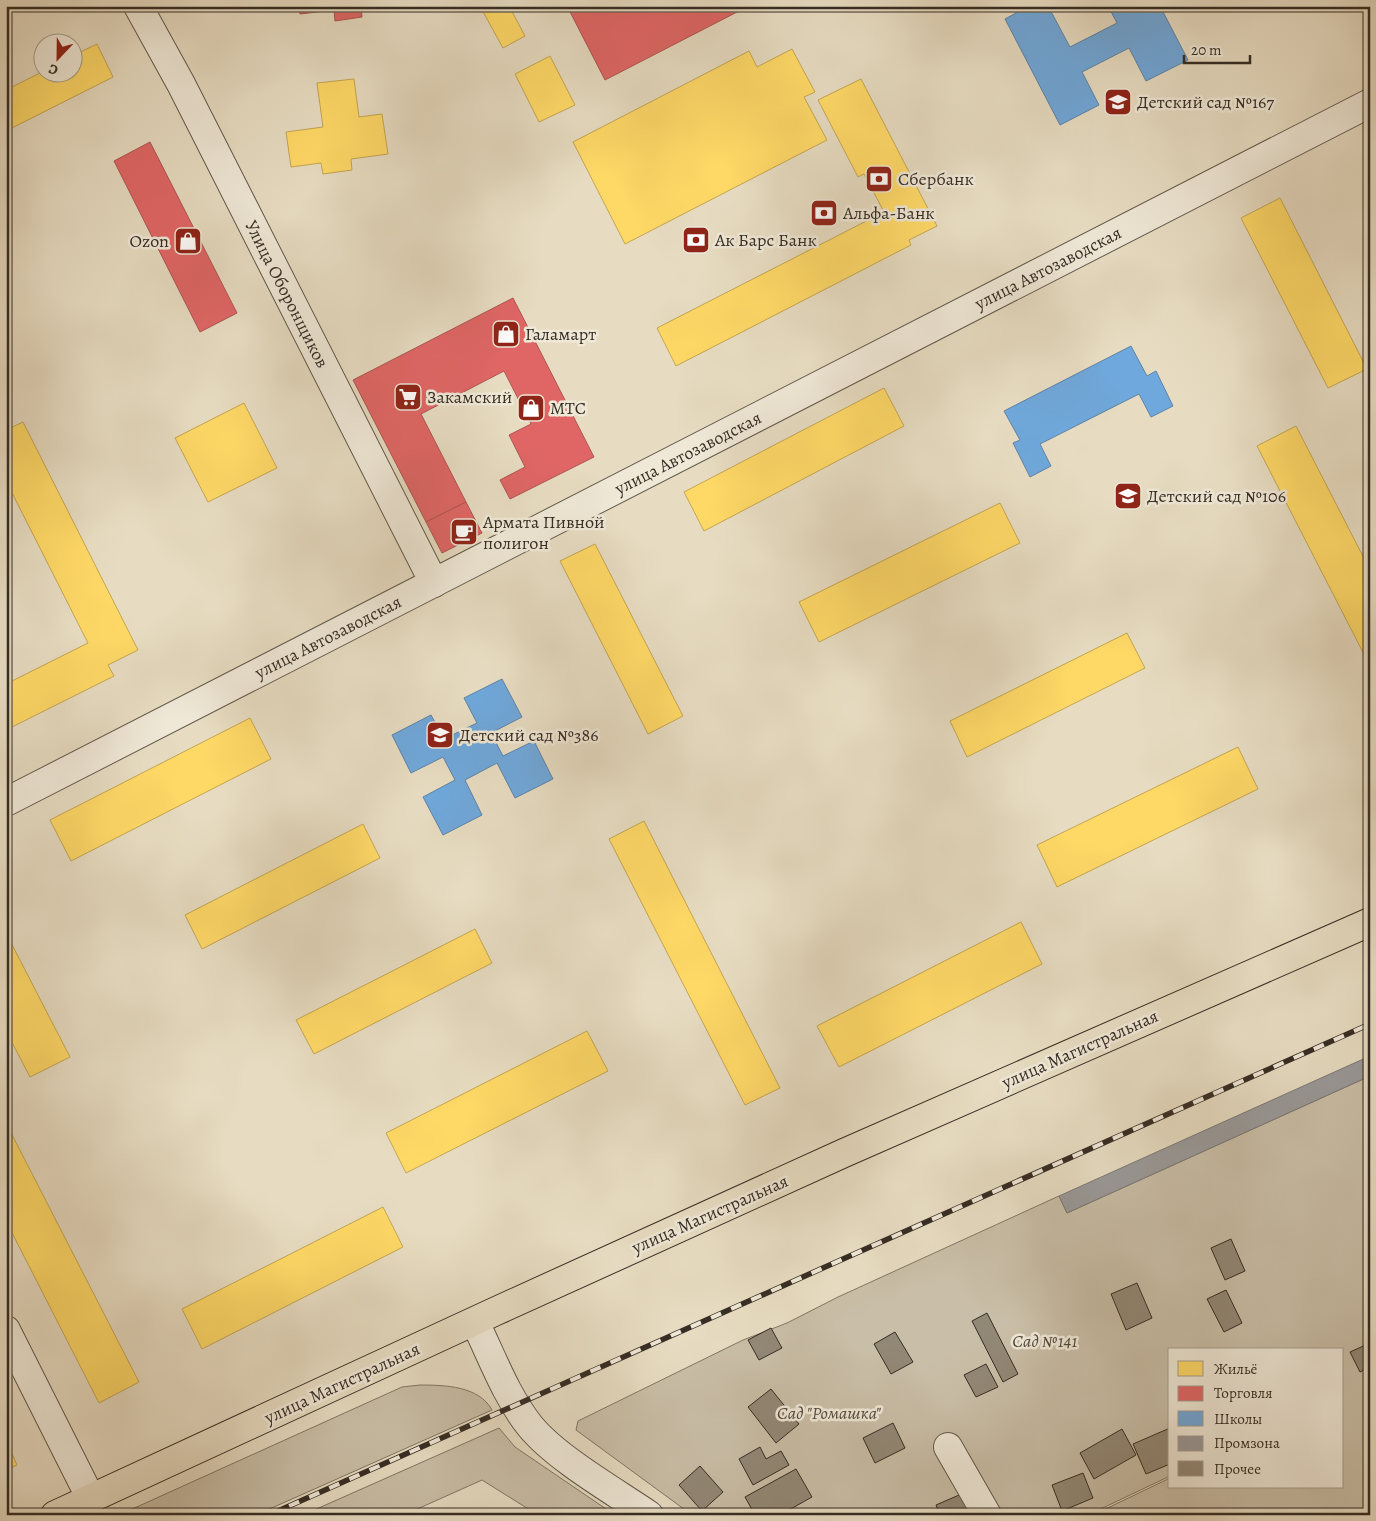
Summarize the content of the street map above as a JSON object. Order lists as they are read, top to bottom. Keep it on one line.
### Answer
{"streets":{"main road":["улица Магистральная"],"street":["улица Автозаводская","Улица Оборонщиков"]},"crossings":[["улица Автозаводская","Улица Оборонщиков"]],"parks":["Сад №141","Сад \"Ромашка\""],"places":{"school or university":["Детский сад №167","Детский сад №106","Детский сад №386"],"bank":["Сбербанк","Альфа-Банк","Ак Барс Банк"],"shop":["Ozon","Галамарт","МТС"],"supermarket":["Закамский"],"cafe":["Армата Пивной полигон"]},"legend":["Жильё","Торговля","Школы","Промзона","Прочее"],"scale_bar":"20 m","north":"bottom"}
